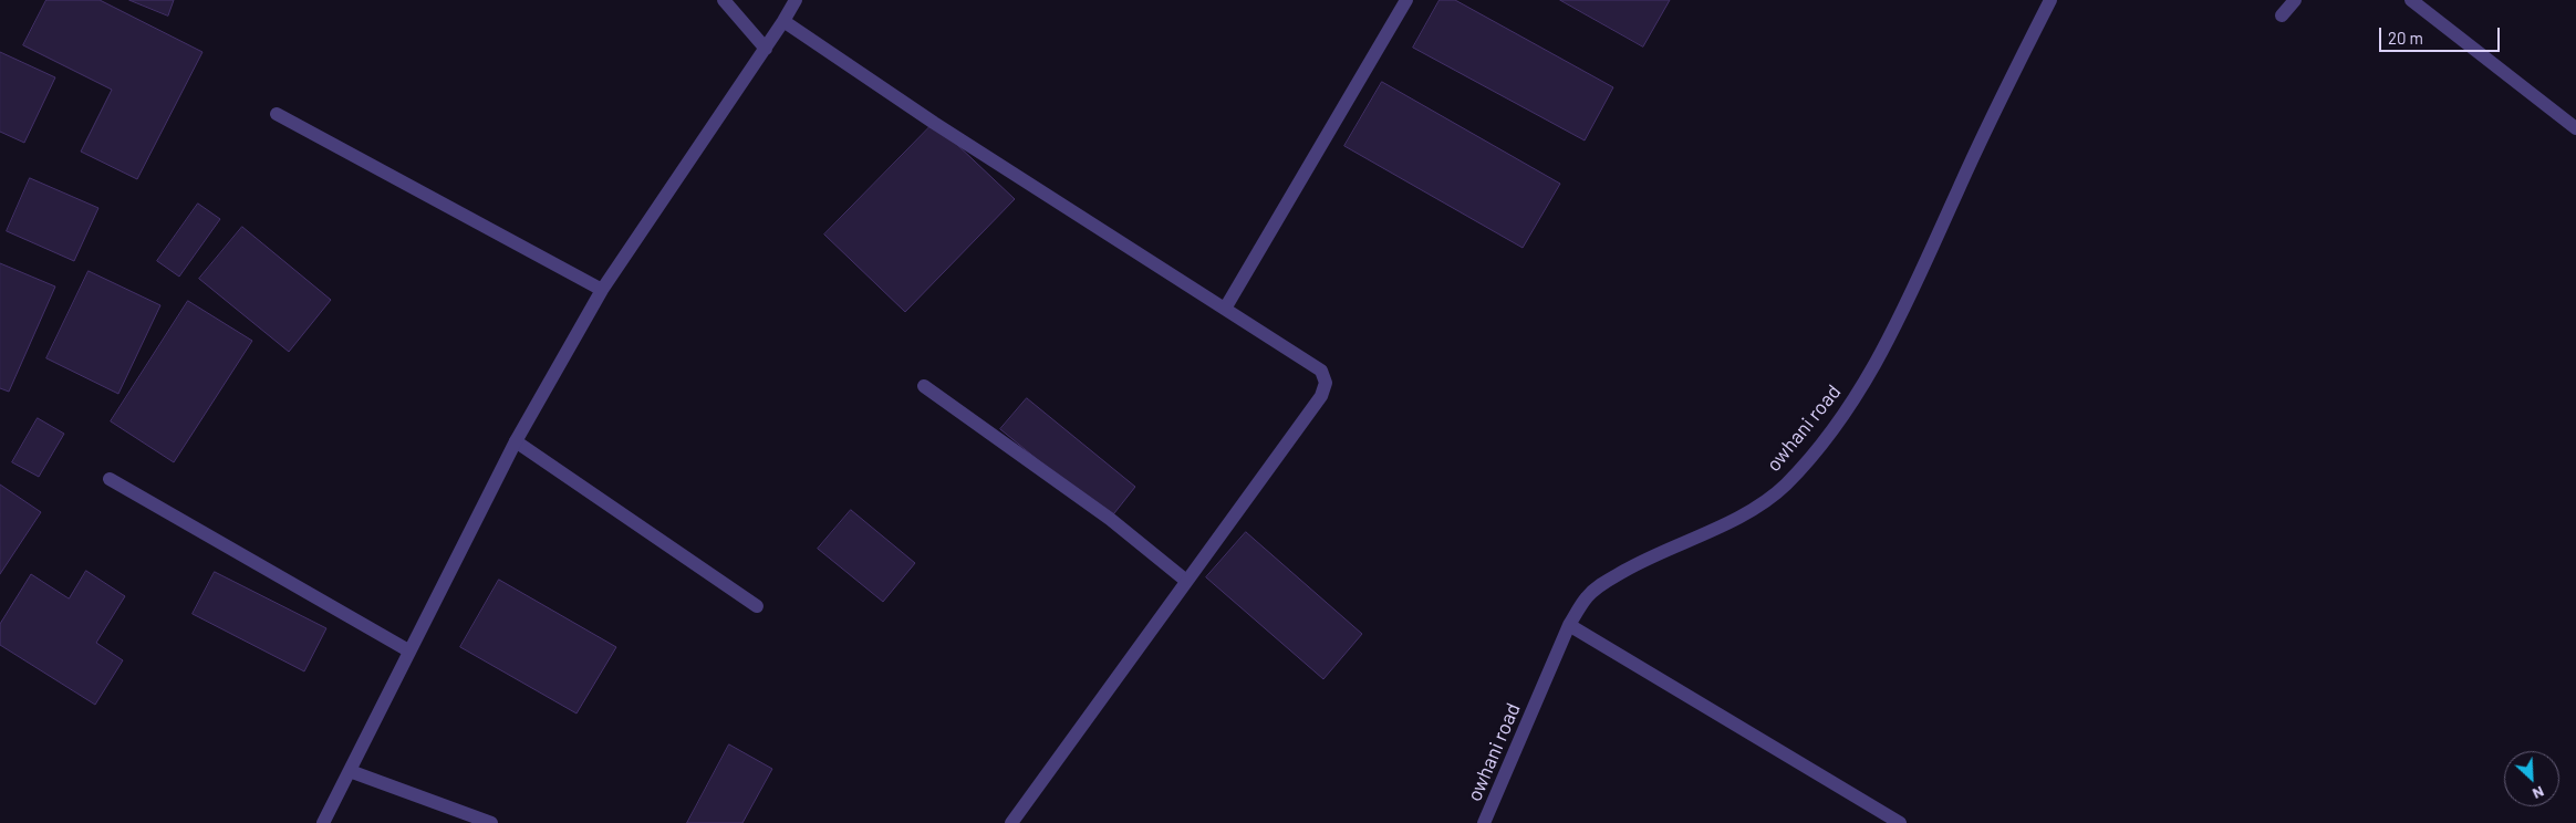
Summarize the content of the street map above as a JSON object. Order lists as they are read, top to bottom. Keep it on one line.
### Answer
{"streets":{"street":["owhani road"]},"scale_bar":"20 m","north":"bottom right"}
